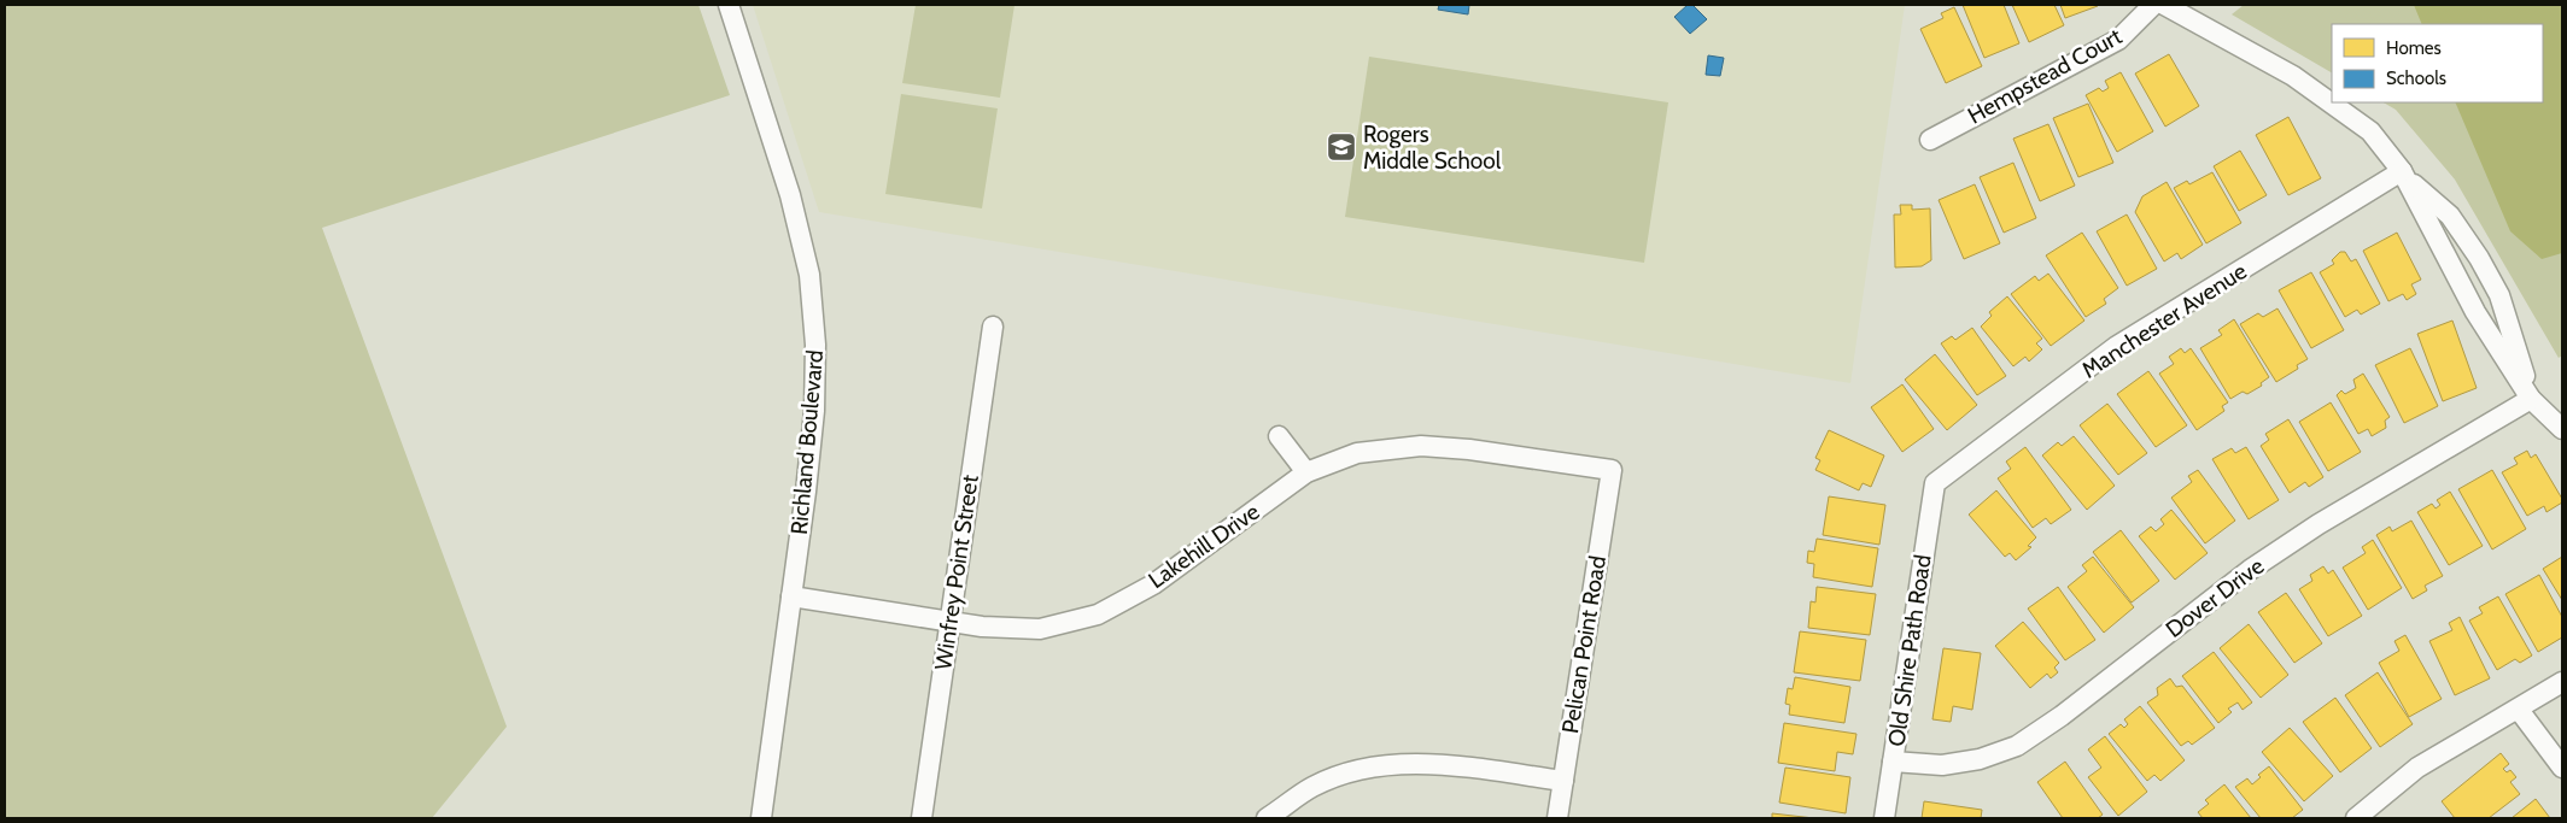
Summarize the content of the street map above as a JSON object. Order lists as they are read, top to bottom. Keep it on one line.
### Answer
{"streets":{"street":["Hempstead Court","Manchester Avenue","Richland Boulevard","Lakehill Drive","Winfrey Point Street","Dover Drive","Pelican Point Road","Old Shire Path Road"]},"crossings":[["Manchester Avenue","Old Shire Path Road"],["Richland Boulevard","Lakehill Drive"],["Lakehill Drive","Winfrey Point Street"],["Lakehill Drive","Pelican Point Road"],["Dover Drive","Old Shire Path Road"]],"places":{"school or university":["Rogers Middle School"]},"legend":["Homes","Schools"]}
